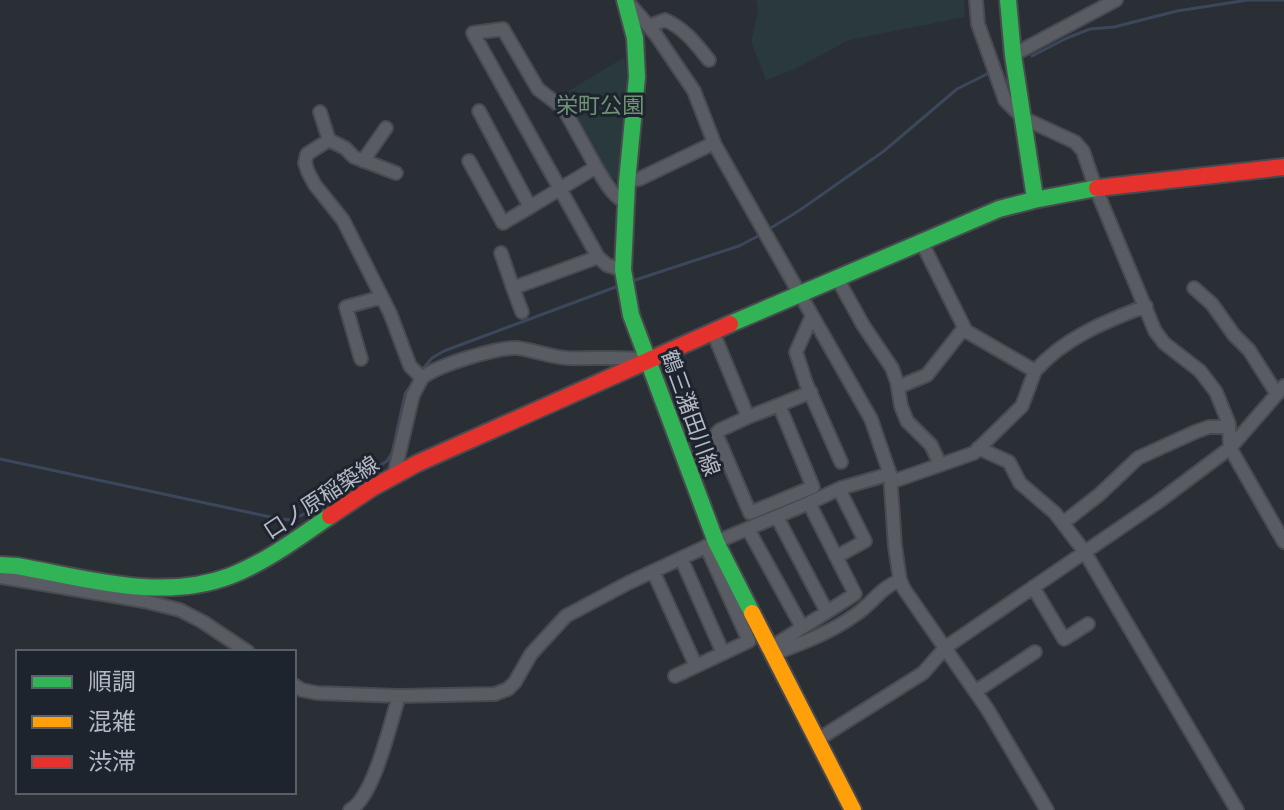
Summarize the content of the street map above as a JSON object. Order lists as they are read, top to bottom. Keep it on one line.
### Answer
{"streets":{"main road":["鶴三潴田川線","口ノ原稲築線"]},"crossings":[["鶴三潴田川線","口ノ原稲築線"]],"parks":["栄町公園"],"legend":["順調","混雑","渋滞"]}
